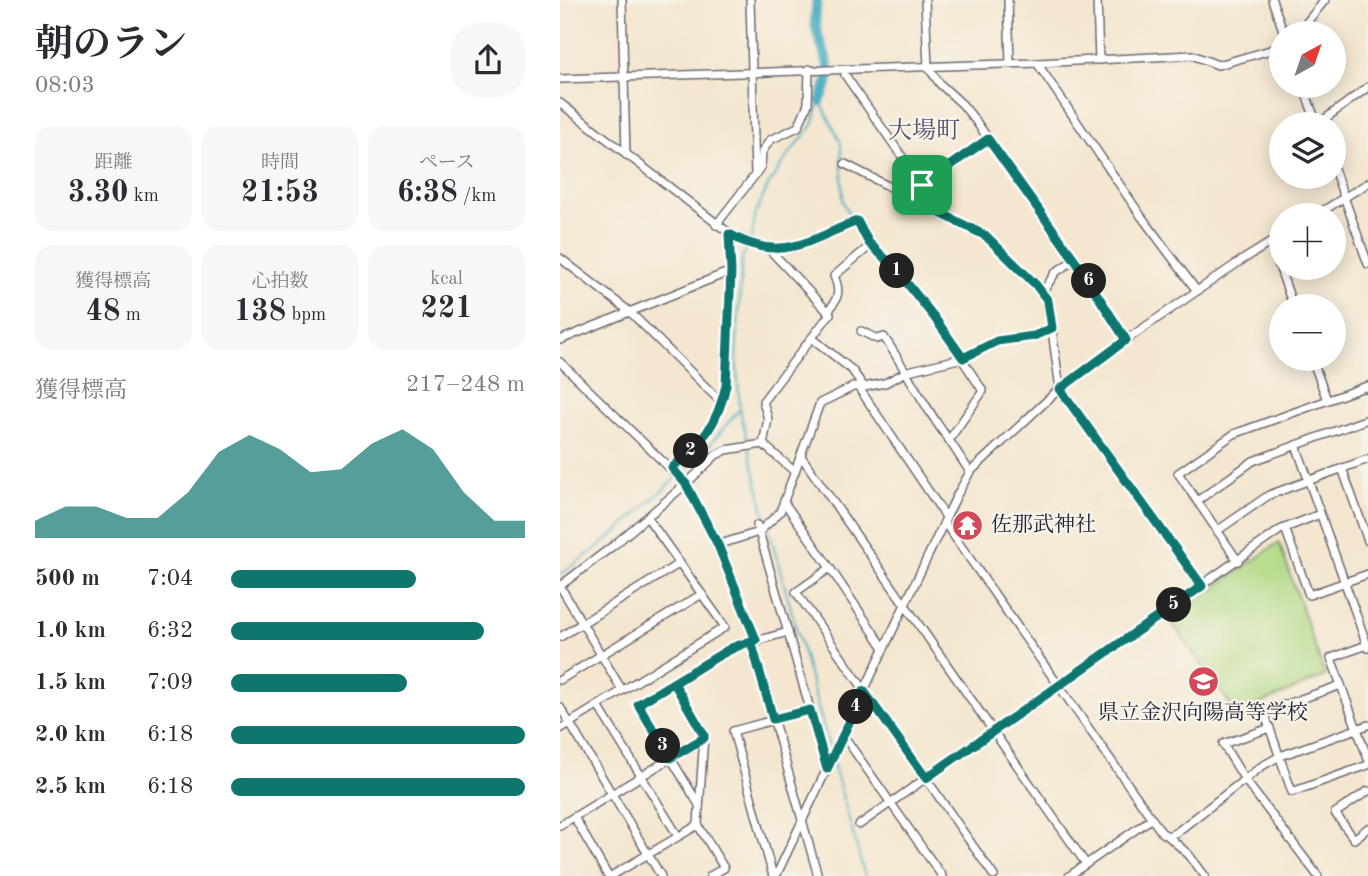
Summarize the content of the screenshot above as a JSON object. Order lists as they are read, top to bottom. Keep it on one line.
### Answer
{"districts":["大場町"],"places":{"temple":["佐那武神社"],"school or university":["県立金沢向陽高等学校"]},"north":"top right","page":{"heading":["朝のラン","08:03"],"map_buttons":["+","−"],"stats":[["距離","3.30 km"],["時間","21:53"],["ペース","6:38 /km"],["獲得標高","48 m"],["心拍数","138 bpm"],["kcal","221"]],"pins":["1","6","2","5","4","3"],"chart":["獲得標高","217–248 m"],"list":[{"name":"500 m","note":"7:04"},{"name":"1.0 km","note":"6:32"},{"name":"1.5 km","note":"7:09"},{"name":"2.0 km","note":"6:18"},{"name":"2.5 km","note":"6:18"}]}}
